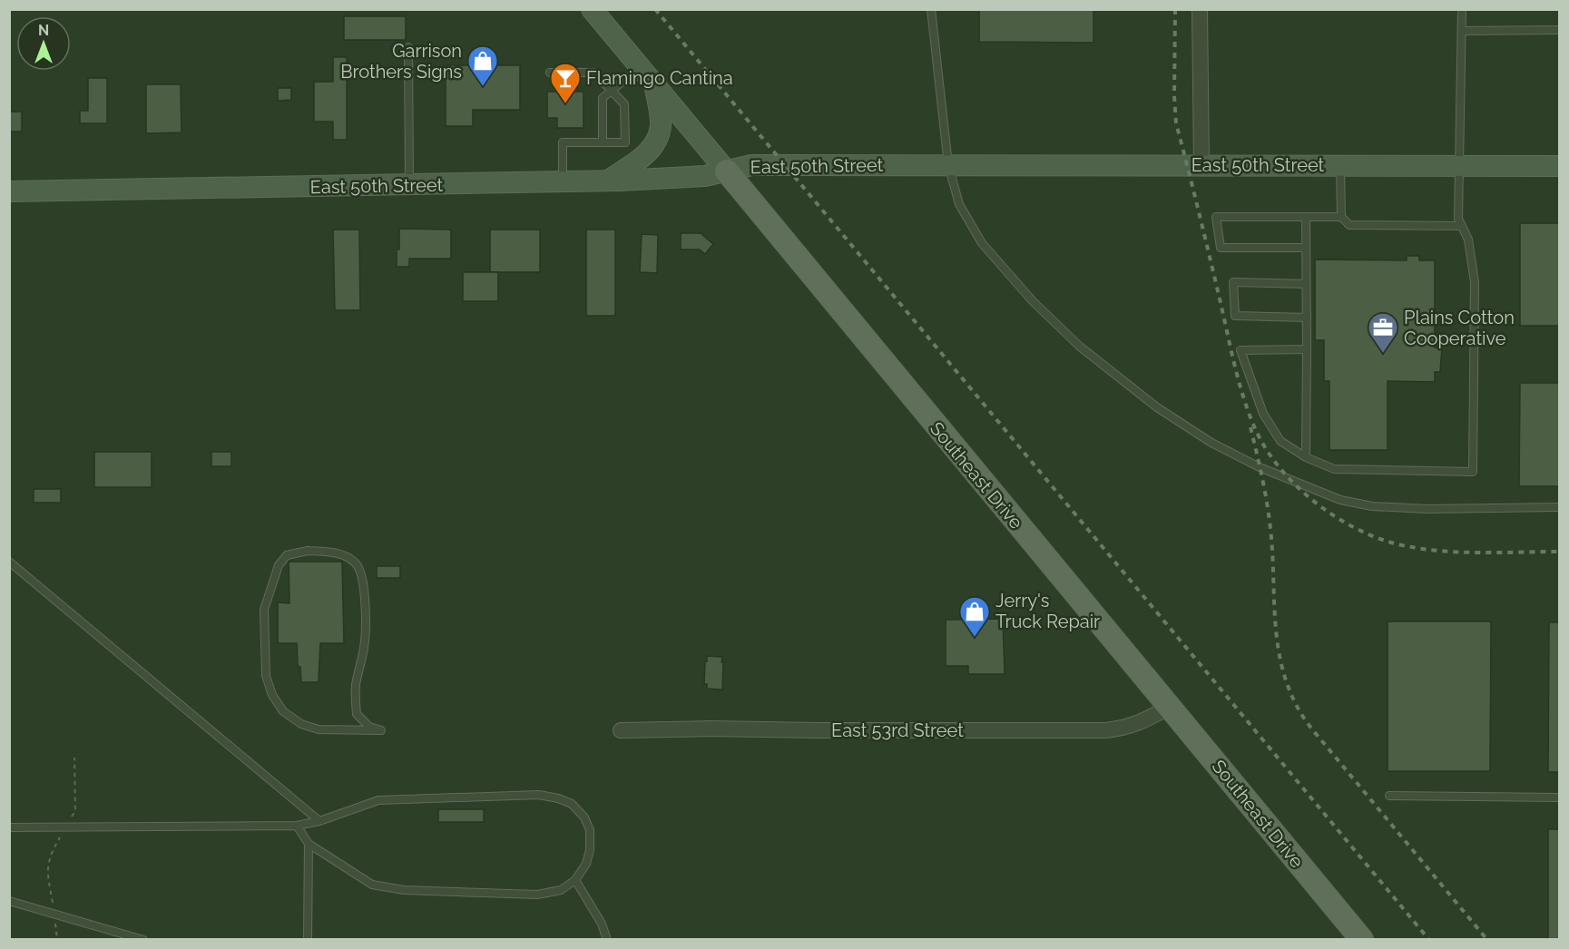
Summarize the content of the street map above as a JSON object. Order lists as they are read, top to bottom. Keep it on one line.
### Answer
{"streets":{"main road":["East 50th Street","Southeast Drive"],"street":["East 53rd Street"]},"crossings":[["East 50th Street","Southeast Drive"],["Southeast Drive","East 53rd Street"]],"places":{"shop":["Garrison Brothers Signs","Jerry's Truck Repair"],"bar":["Flamingo Cantina"],"office":["Plains Cotton Cooperative"]},"north":"top"}
